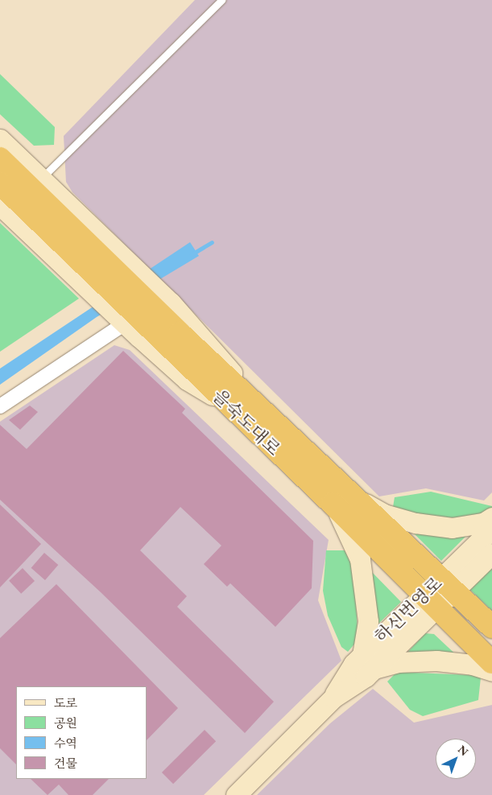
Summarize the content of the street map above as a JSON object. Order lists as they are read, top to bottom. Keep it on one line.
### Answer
{"streets":{"highway":["을숙도대로"],"street":["하신번영로"]},"crossings":[["을숙도대로","하신번영로"]],"legend":["도로","공원","수역","건물"],"north":"top right"}
